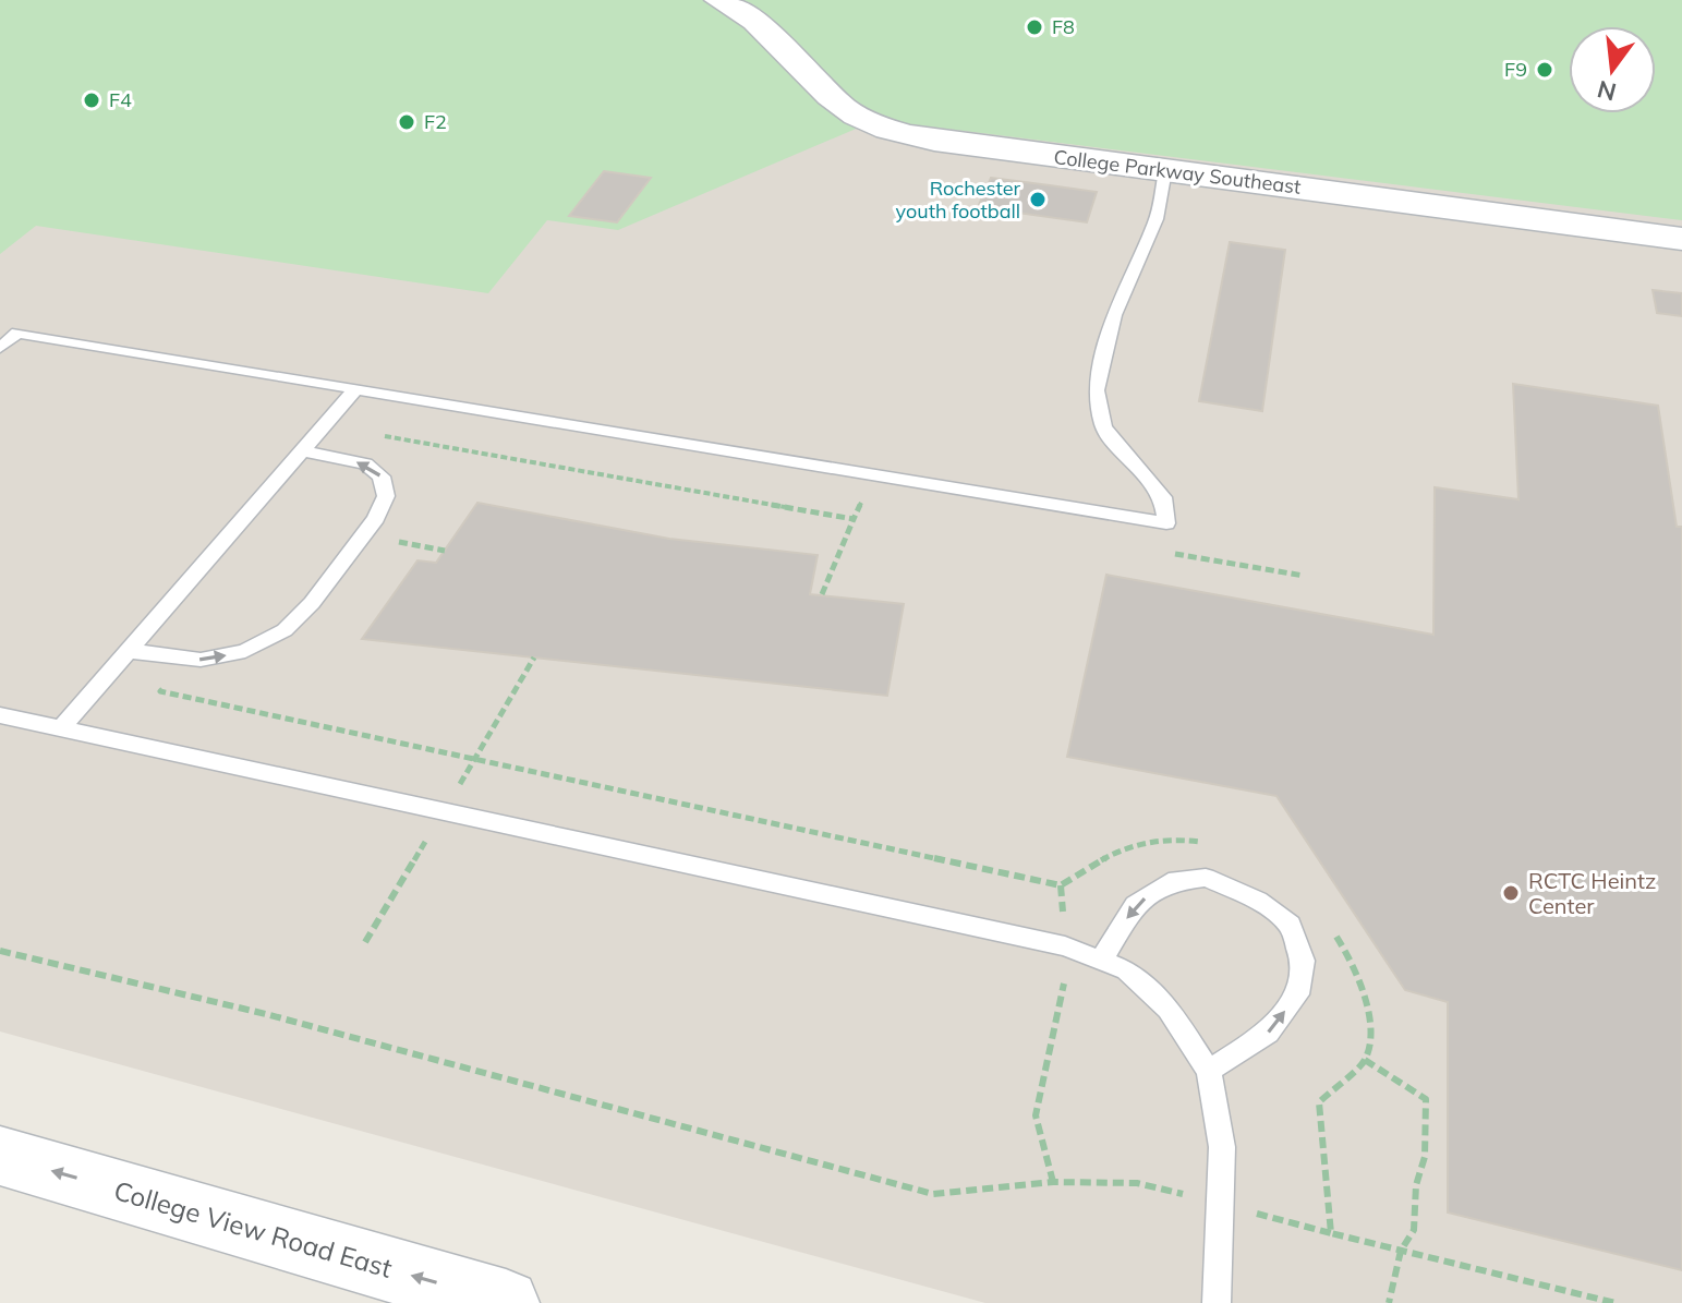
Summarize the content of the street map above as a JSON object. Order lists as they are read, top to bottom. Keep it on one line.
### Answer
{"streets":{"street":["College Parkway Southeast","College View Road East"]},"one_way":["College View Road East"],"places":["F8","F9","F4","F2","Rochester youth football","RCTC Heintz Center"],"north":"bottom"}
